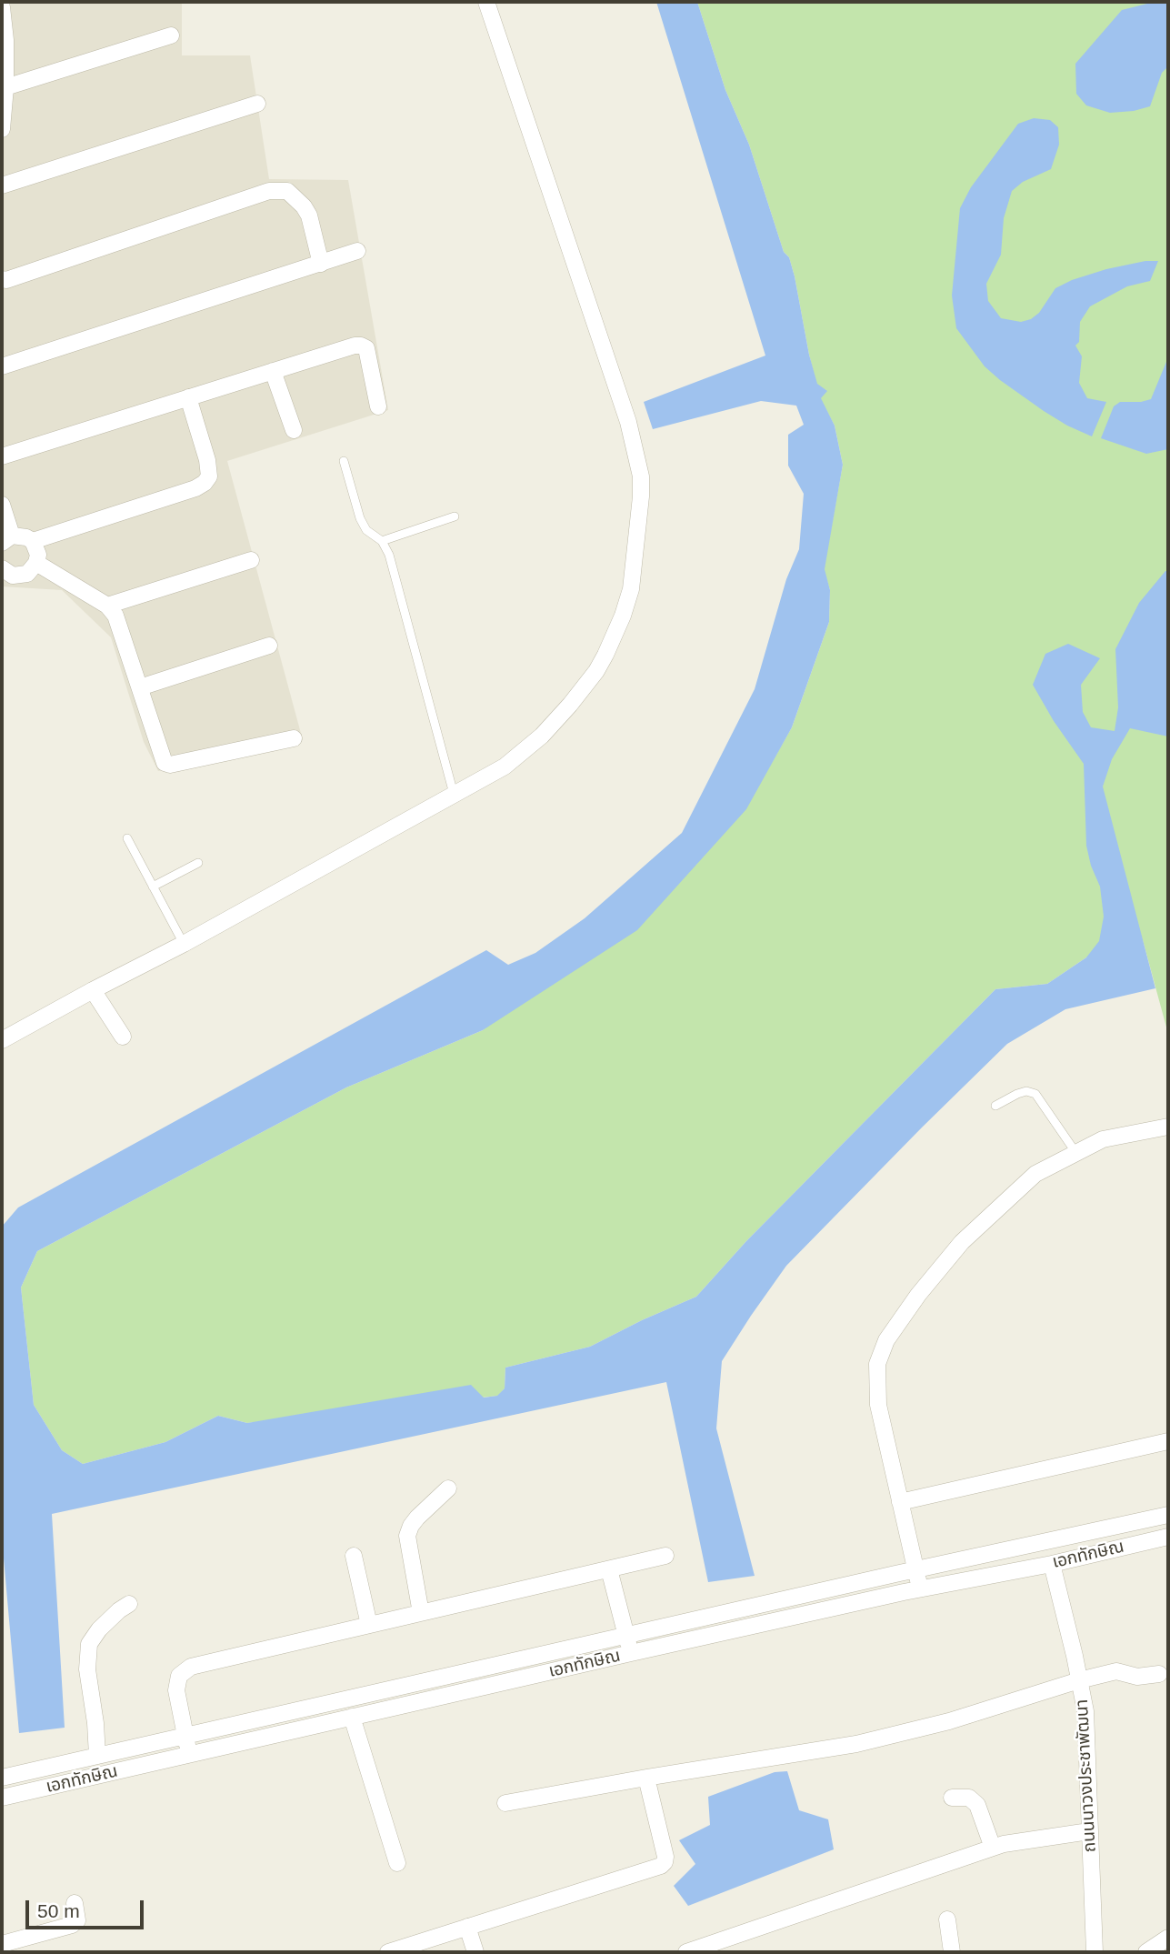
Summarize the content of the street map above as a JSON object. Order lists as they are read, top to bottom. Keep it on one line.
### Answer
{"streets":{"street":["เอกทักษิณ","ถนนนาวงประชาพัฒนา"]},"crossings":[["เอกทักษิณ","ถนนนาวงประชาพัฒนา"]],"scale_bar":"50 m"}
